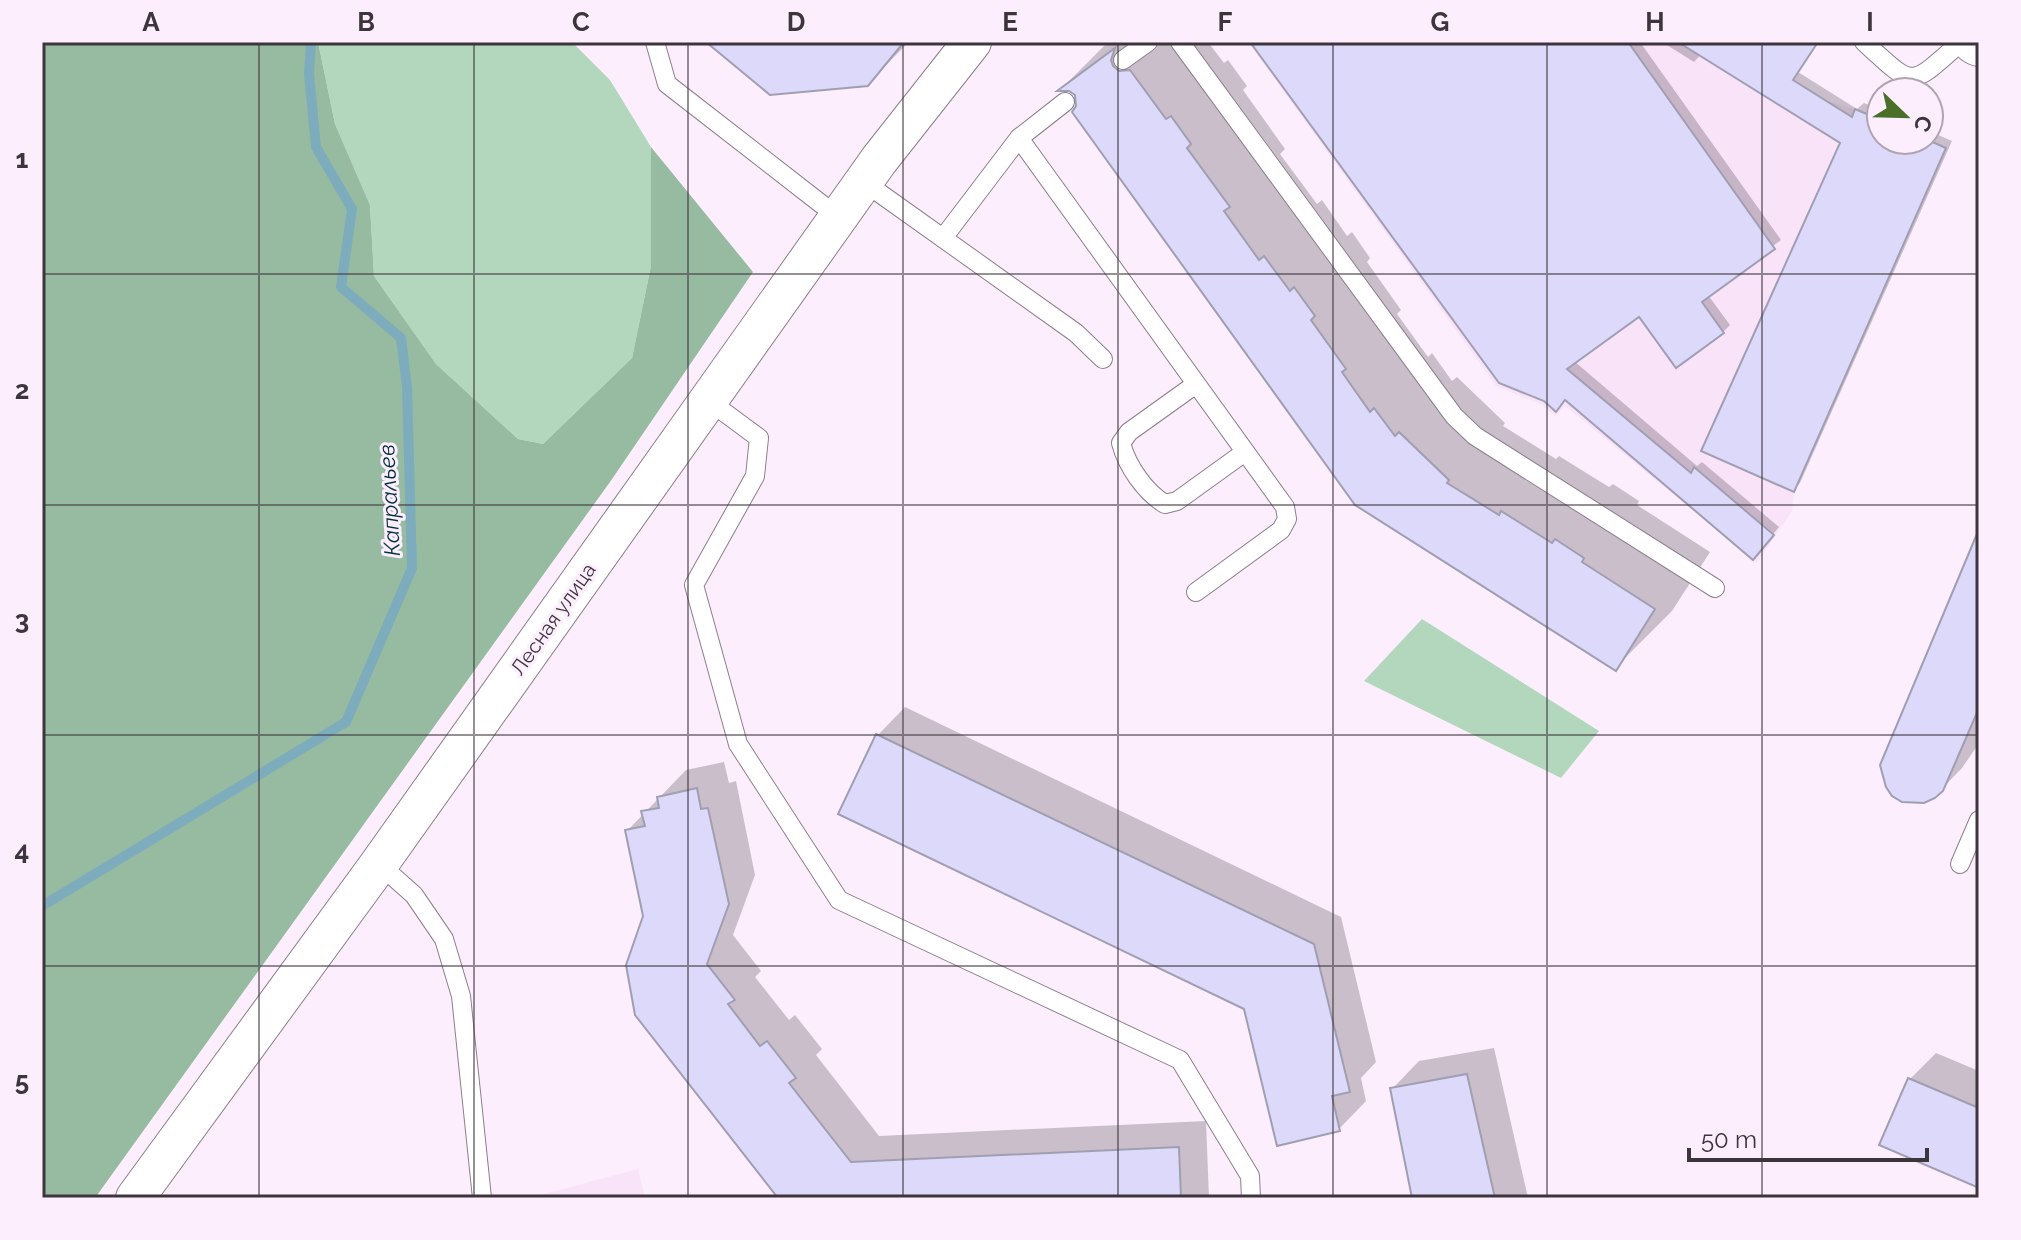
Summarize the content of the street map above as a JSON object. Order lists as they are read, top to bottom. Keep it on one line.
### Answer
{"streets":{"street":["Лесная улица"]},"water":["Капральев"],"scale_bar":"50 m","north":"bottom right","grid":{"columns":["A","B","C","D","E","F","G","H","I"],"rows":["1","2","3","4","5"]}}
